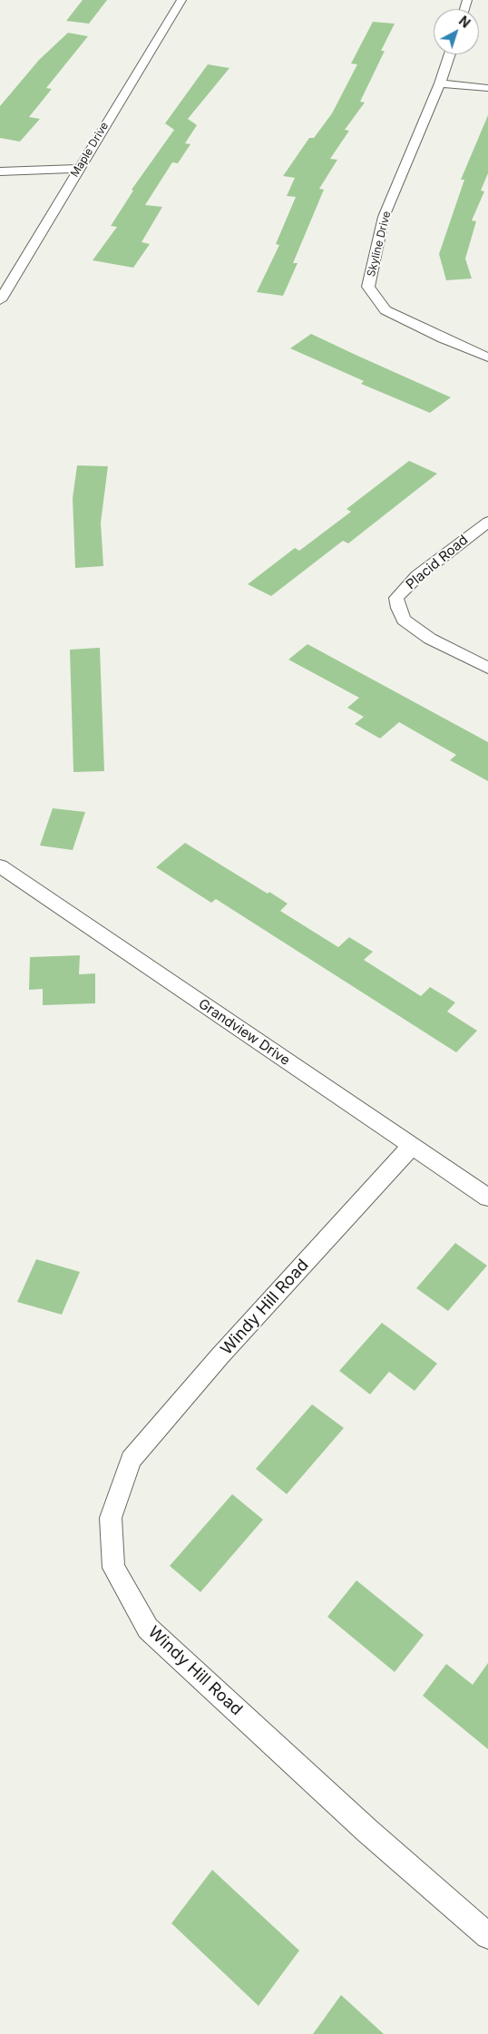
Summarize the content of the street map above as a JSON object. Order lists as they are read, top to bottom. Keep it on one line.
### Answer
{"streets":{"street":["Maple Drive","Skyline Drive","Placid Road","Grandview Drive","Windy Hill Road"]},"crossings":[["Grandview Drive","Windy Hill Road"]],"north":"top right"}
